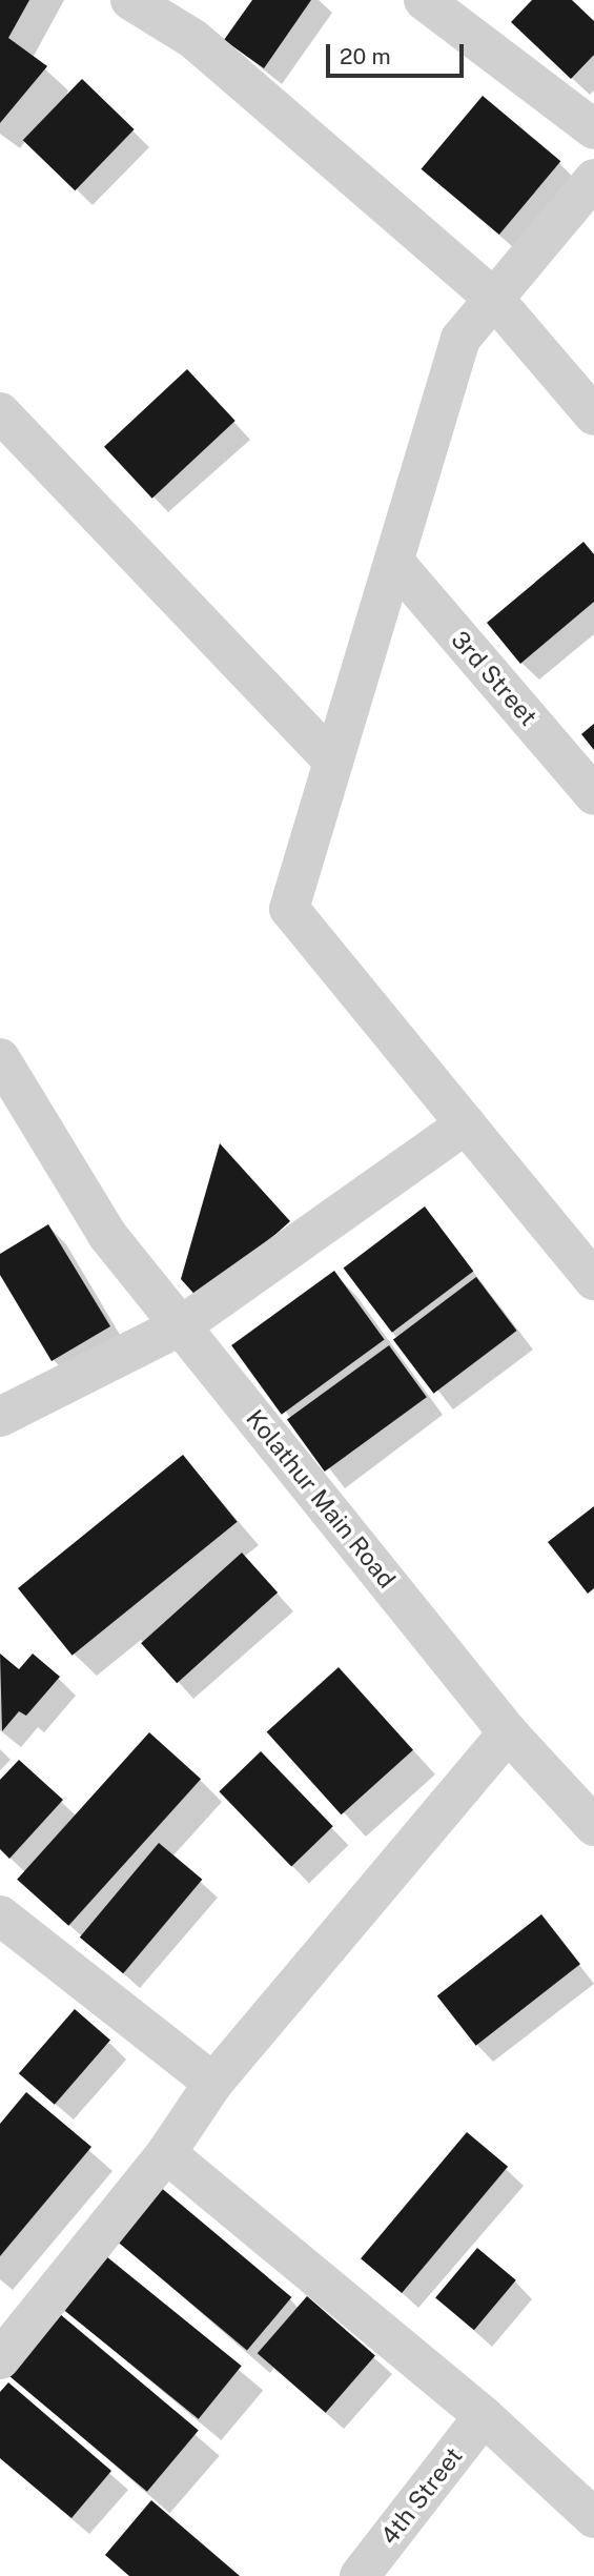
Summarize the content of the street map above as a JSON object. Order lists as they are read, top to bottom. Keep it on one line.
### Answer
{"streets":{"street":["3rd Street","Kolathur Main Road","4th Street"]},"scale_bar":"20 m"}
